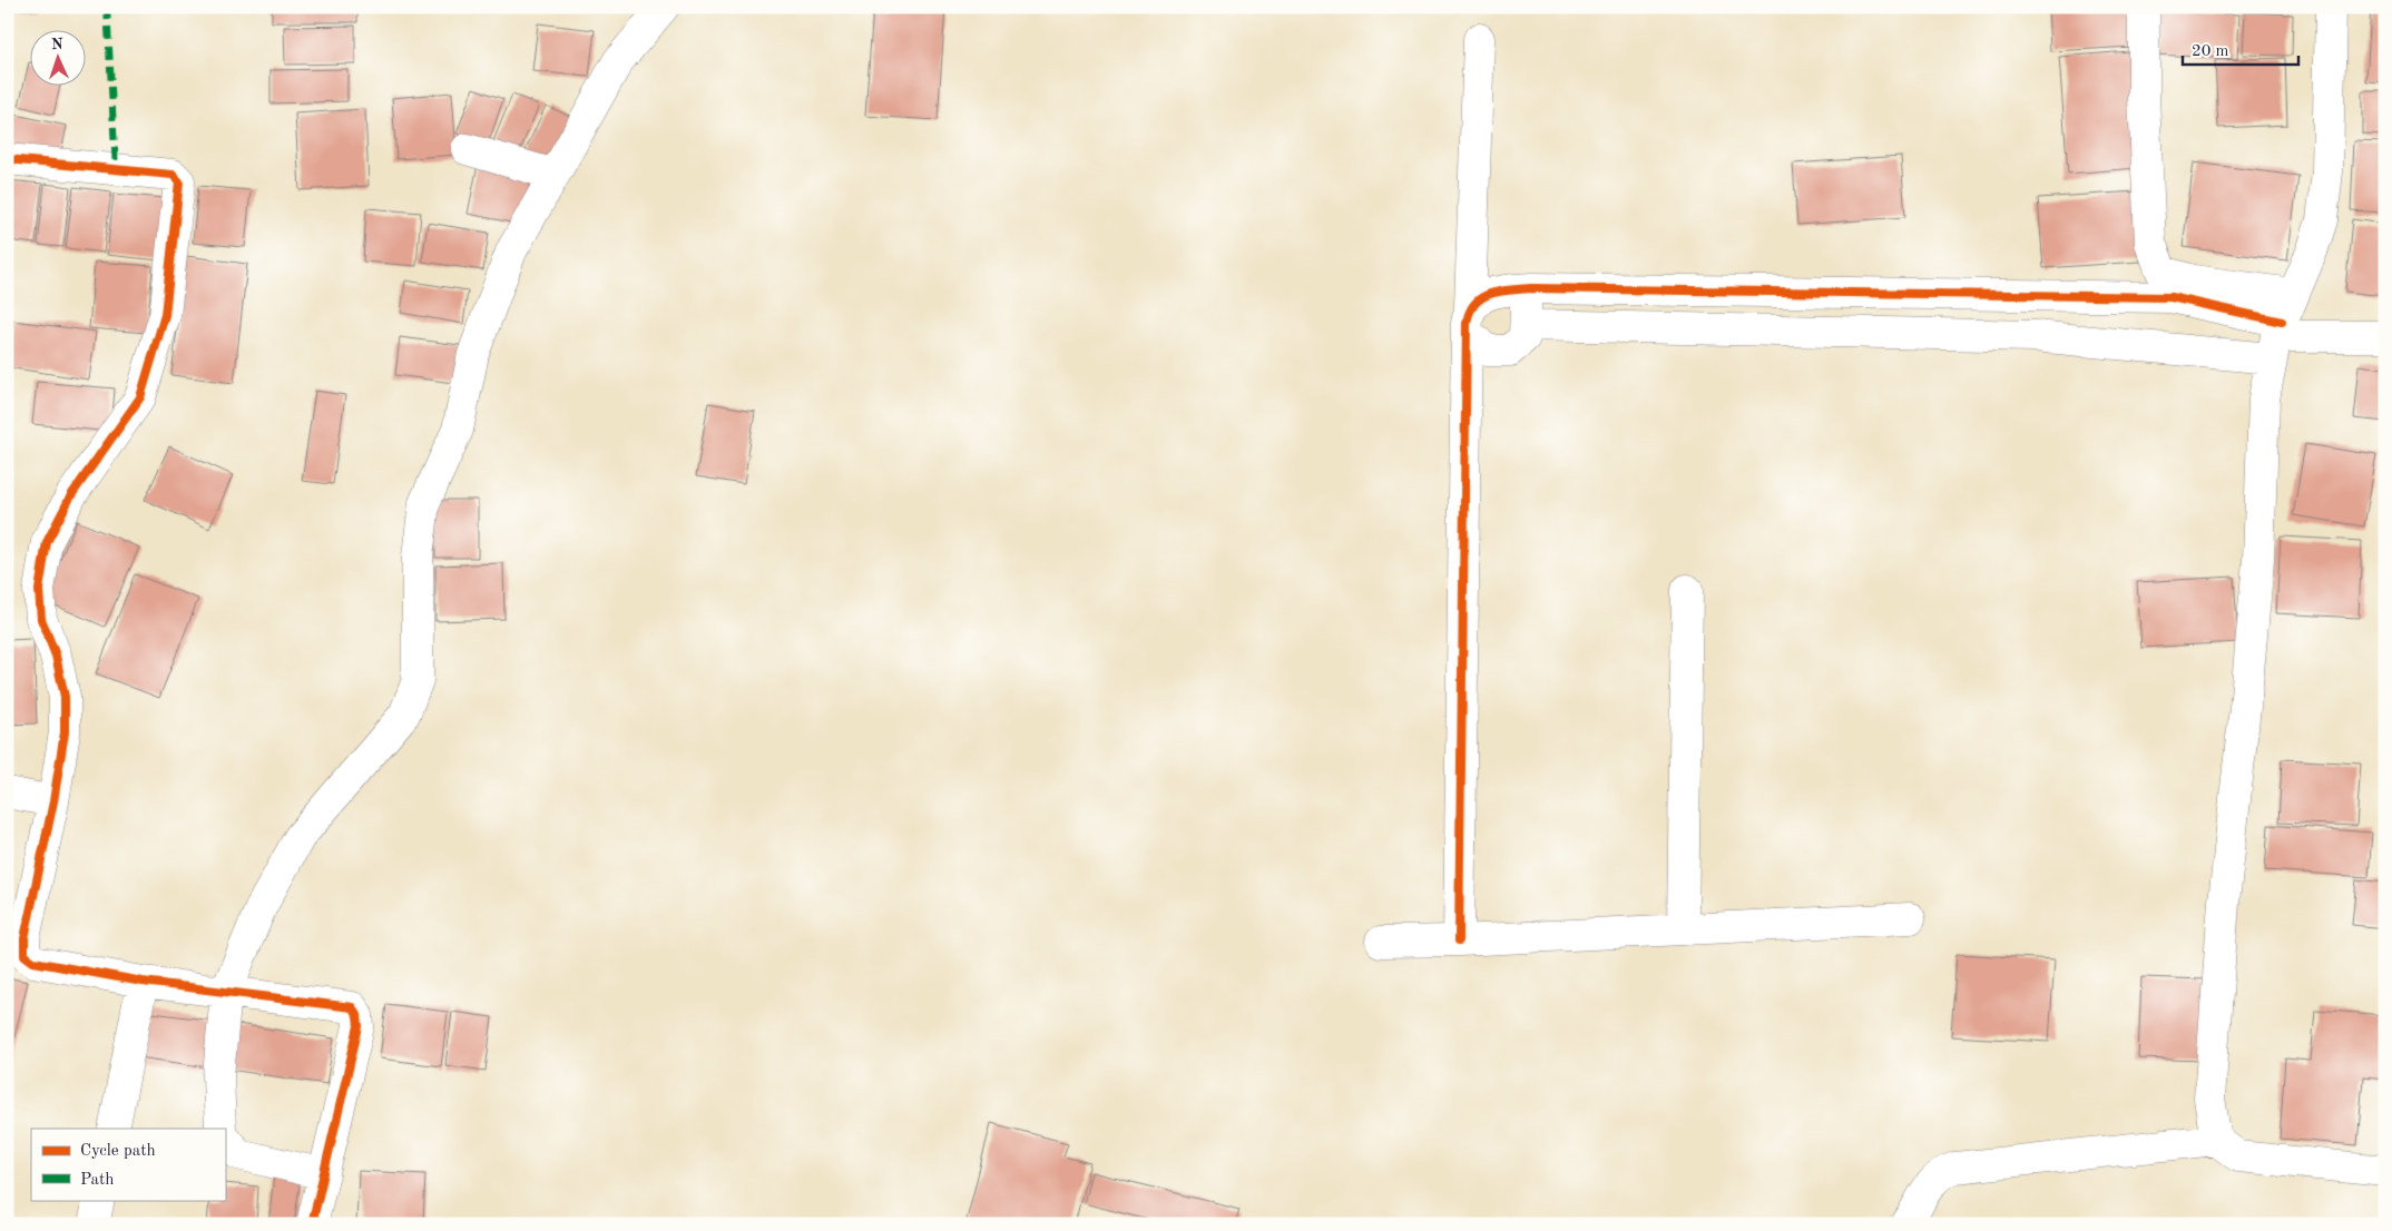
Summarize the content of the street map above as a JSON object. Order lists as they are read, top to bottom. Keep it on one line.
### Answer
{"legend":["Cycle path","Path"],"scale_bar":"20 m","north":"top"}
